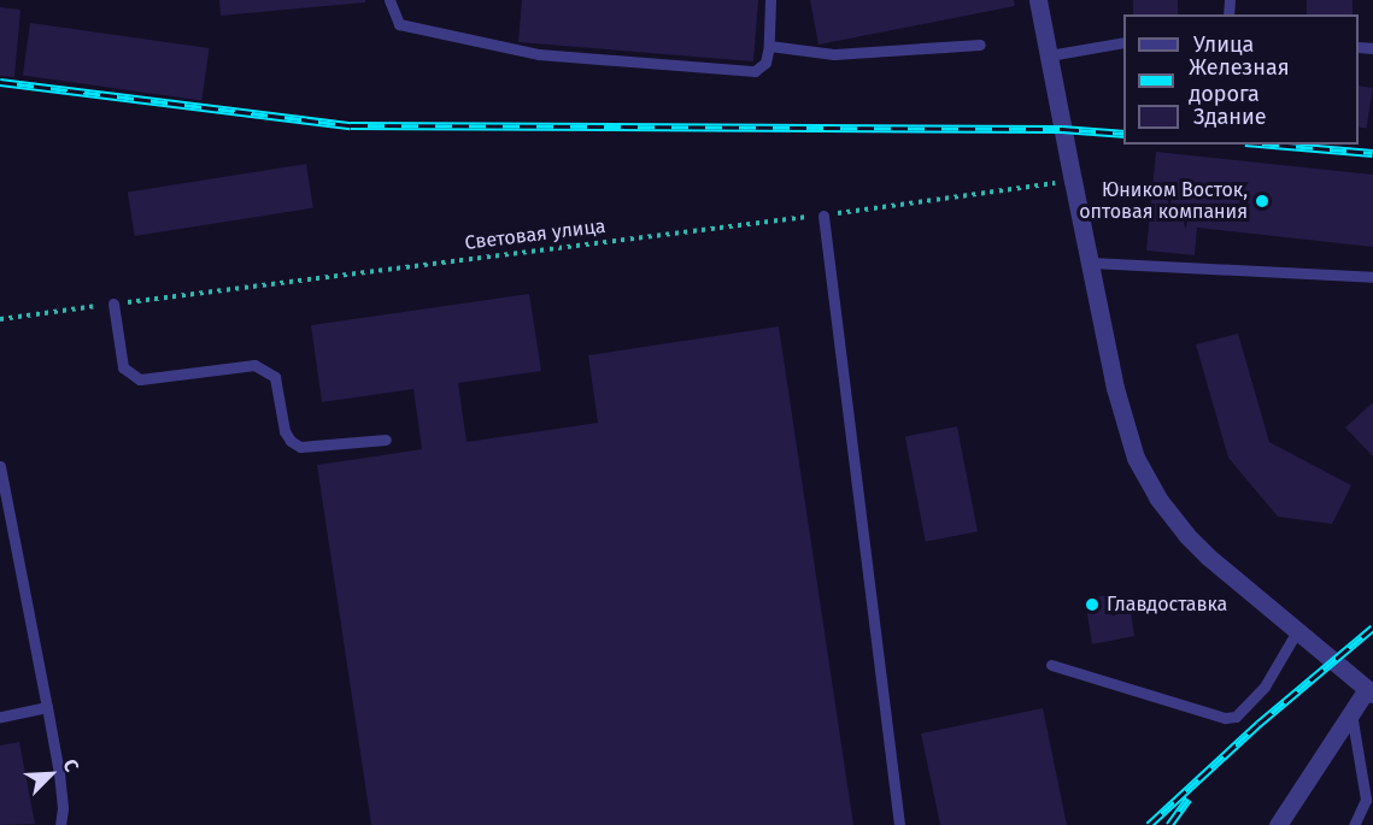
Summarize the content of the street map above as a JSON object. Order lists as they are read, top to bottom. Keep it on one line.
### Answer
{"streets":{"path":["Световая улица"]},"places":["Юником Восток, оптовая компания","Главдоставка"],"legend":["Улица","Железная дорога","Здание"],"north":"top right"}
